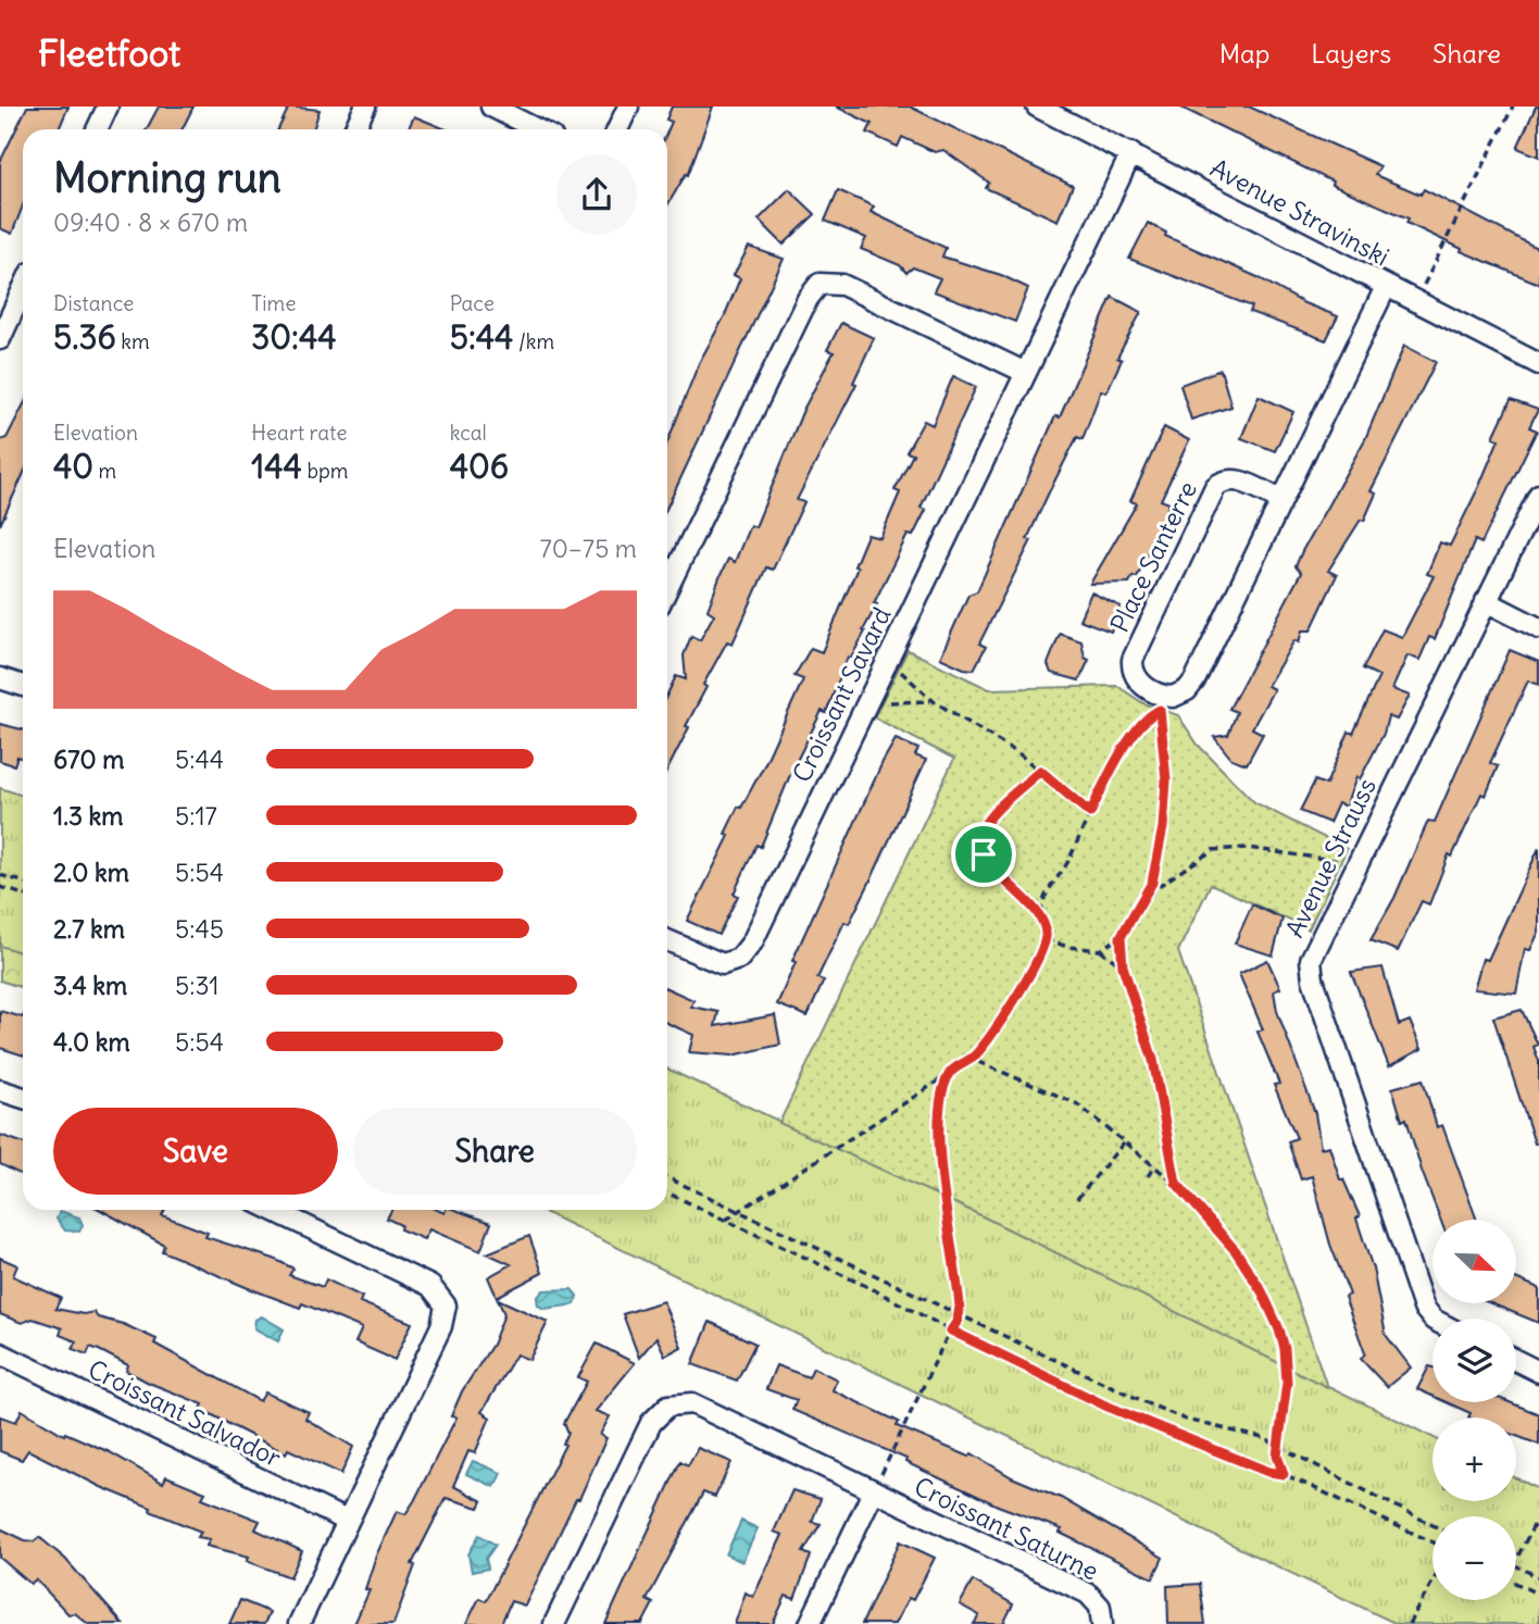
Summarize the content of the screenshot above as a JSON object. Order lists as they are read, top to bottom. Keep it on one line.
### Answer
{"streets":{"street":["Avenue Stravinski","Place Santerre","Croissant Savard","Avenue Strauss","Croissant Salvador","Croissant Saturne"]},"crossings":[["Avenue Stravinski","Place Santerre"],["Avenue Stravinski","Croissant Savard"]],"north":"bottom right","page":{"header":"Fleetfoot","nav":["Map","Layers","Share"],"heading":["Morning run","09:40 · 8 × 670 m"],"stats":[["Distance","5.36 km"],["Time","30:44"],["Pace","5:44 /km"],["Elevation","40 m"],["Heart rate","144 bpm"],["kcal","406"]],"chart":["Elevation","70–75 m"],"list":[{"name":"670 m","note":"5:44"},{"name":"1.3 km","note":"5:17"},{"name":"2.0 km","note":"5:54"},{"name":"2.7 km","note":"5:45"},{"name":"3.4 km","note":"5:31"},{"name":"4.0 km","note":"5:54"}],"buttons":["Save","Share"],"map_buttons":["+","−"]}}
